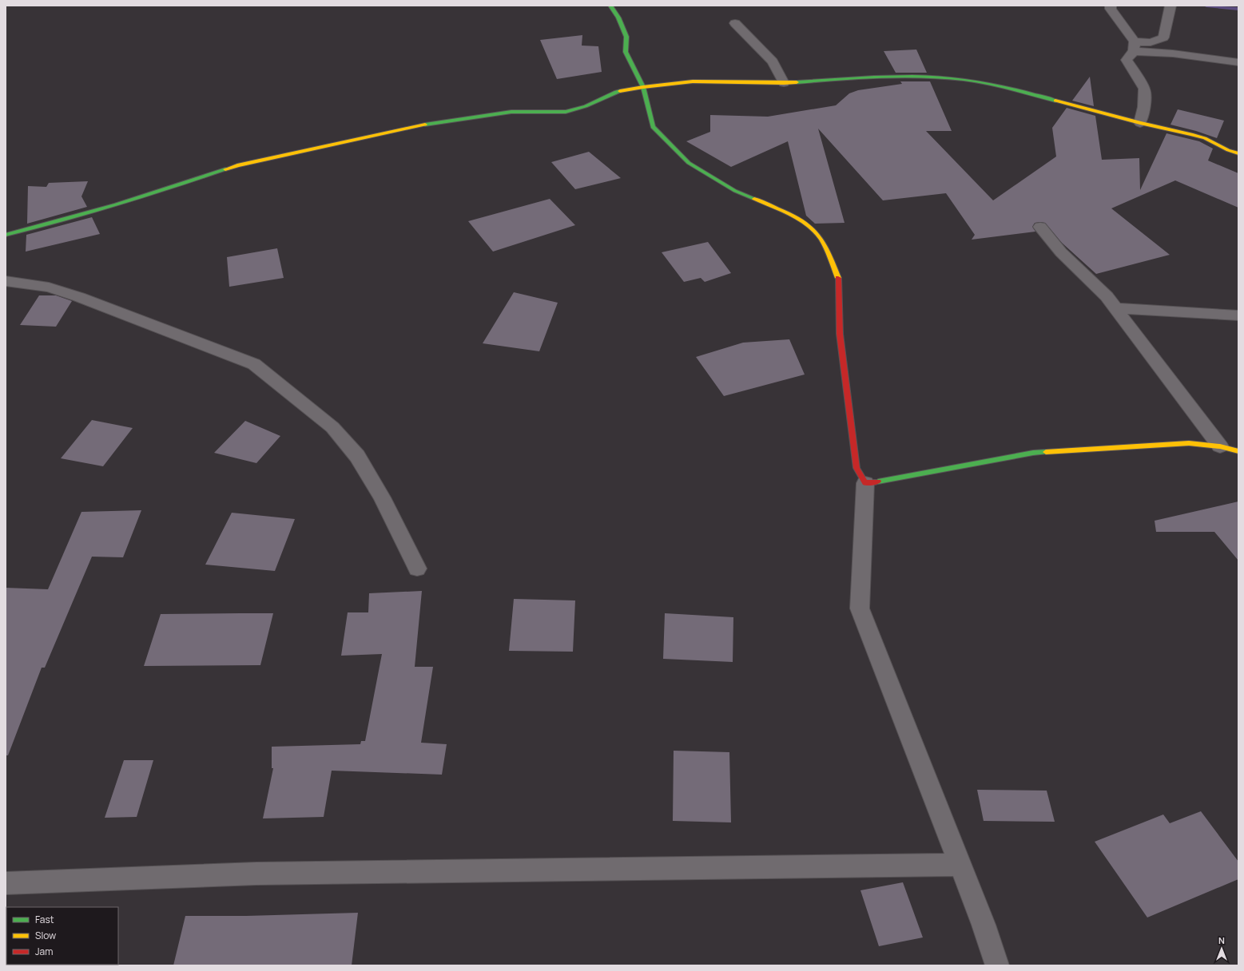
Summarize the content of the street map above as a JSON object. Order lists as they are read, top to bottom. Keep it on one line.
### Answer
{"legend":["Fast","Slow","Jam"],"north":"top"}
